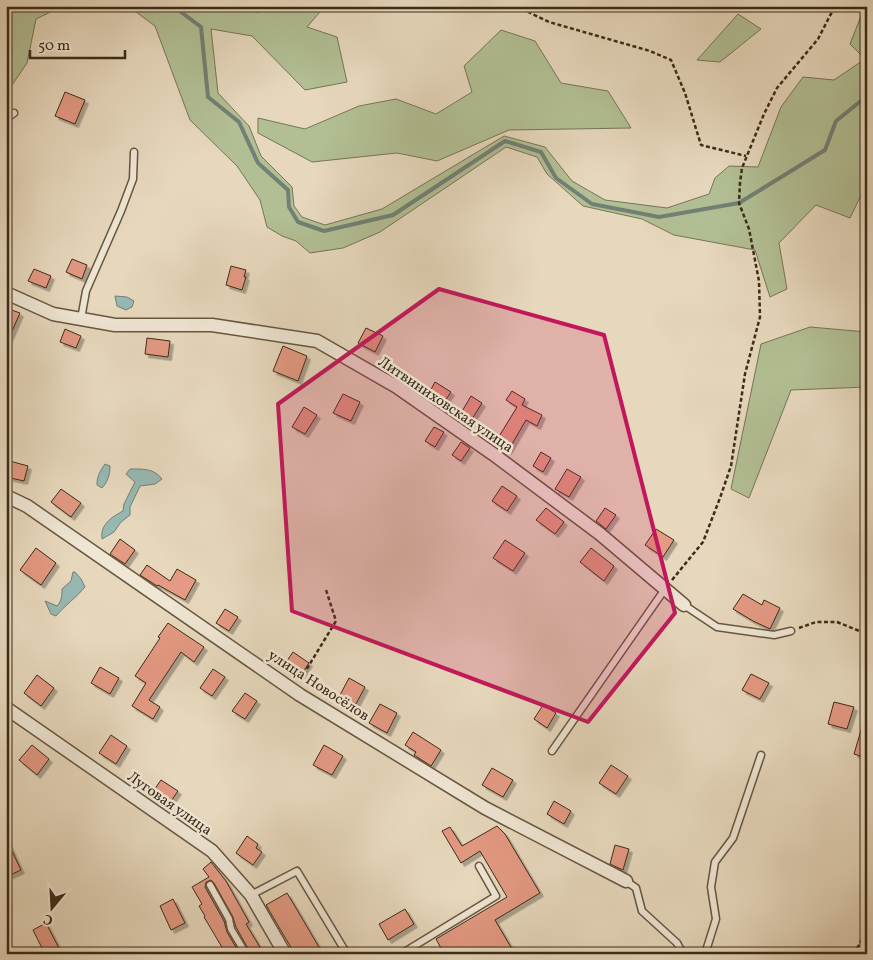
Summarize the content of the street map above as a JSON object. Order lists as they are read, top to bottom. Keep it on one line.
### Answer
{"streets":{"street":["Литвиниховская улица","улица Новосёлов","Луговая улица"]},"scale_bar":"50 m","north":"bottom"}
